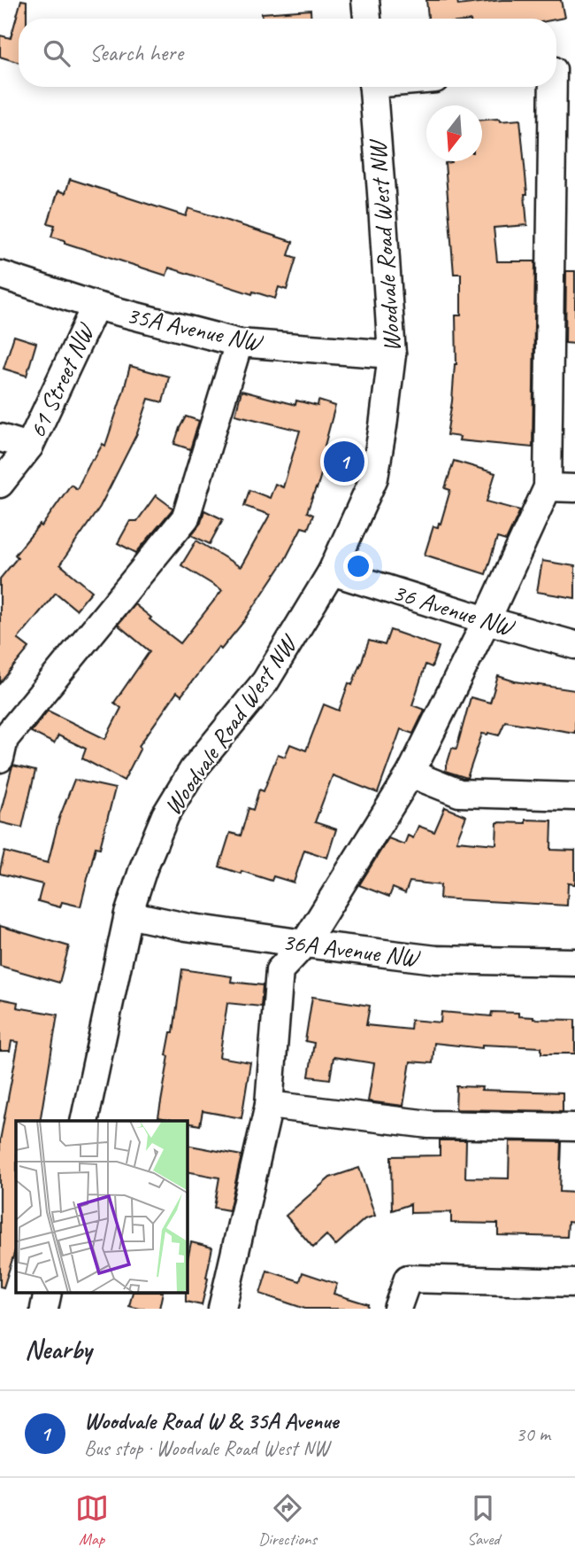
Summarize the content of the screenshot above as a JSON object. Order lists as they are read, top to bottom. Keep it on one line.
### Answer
{"streets":{"street":["Woodvale Road West NW","35A Avenue NW","61 Street NW","36 Avenue NW","36A Avenue NW"]},"crossings":[["Woodvale Road West NW","35A Avenue NW"],["Woodvale Road West NW","36 Avenue NW"],["Woodvale Road West NW","36A Avenue NW"],["35A Avenue NW","61 Street NW"]],"north":"bottom","page":{"search":"Search here","pins":"1","heading":"Nearby","list":[{"mark":"1","name":"Woodvale Road W & 35A Avenue","note":"Bus stop · Woodvale Road West NW","value":"30 m"}],"nav":["Map","Directions","Saved"]}}
